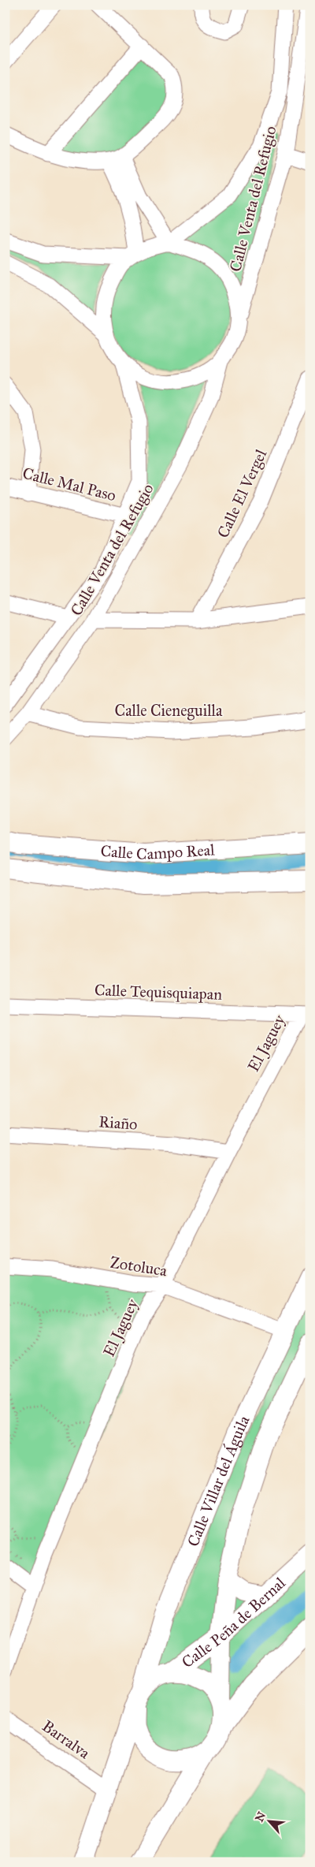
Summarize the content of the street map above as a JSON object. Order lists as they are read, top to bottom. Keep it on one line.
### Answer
{"streets":{"street":["Calle Venta del Refugio","Calle Mal Paso","Calle El Vergel","Calle Cieneguilla","Calle Campo Real","Calle Tequisquiapan","El Jaguey","Riaño","Zotoluca","Calle Villar del Águila","Calle Peña de Bernal","Barralva"]},"crossings":[["Calle Venta del Refugio","Calle Mal Paso"],["Calle Venta del Refugio","Calle Cieneguilla"],["Calle Tequisquiapan","El Jaguey"],["El Jaguey","Riaño"],["El Jaguey","Zotoluca"],["Zotoluca","Calle Villar del Águila"],["Calle Villar del Águila","Calle Peña de Bernal"]],"north":"top left"}
